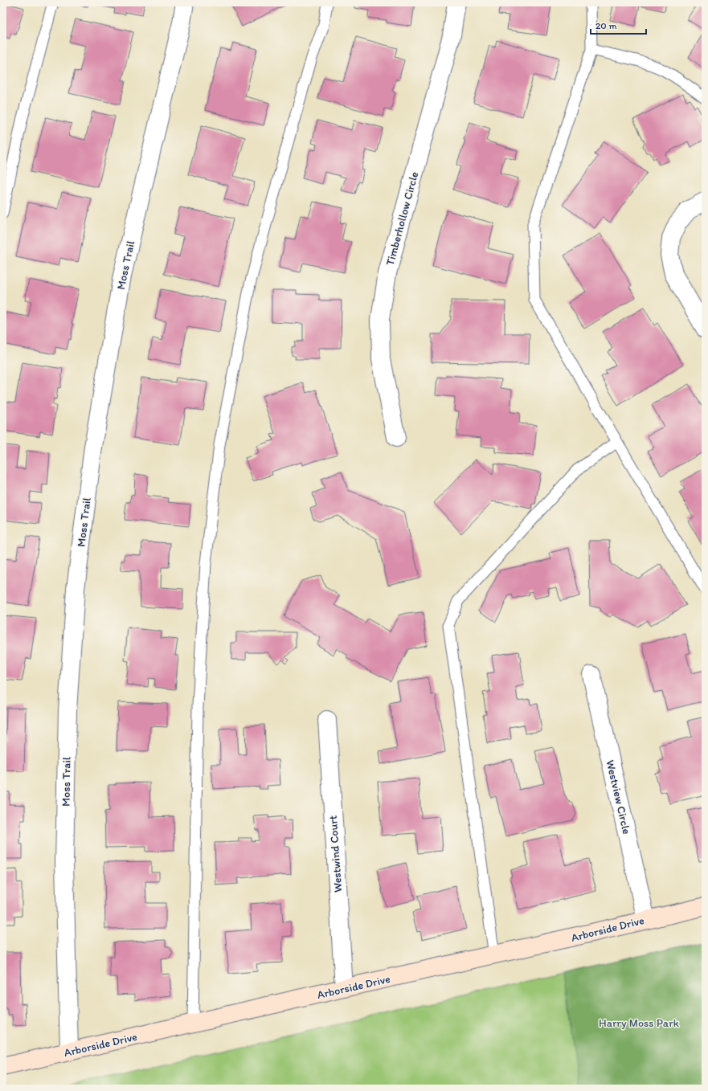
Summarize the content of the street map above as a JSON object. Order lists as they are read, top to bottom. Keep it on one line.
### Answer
{"streets":{"street":["Timberhollow Circle","Moss Trail","Westview Circle","Westwind Court","Arborside Drive"]},"crossings":[["Moss Trail","Arborside Drive"],["Westview Circle","Arborside Drive"],["Westwind Court","Arborside Drive"]],"parks":["Harry Moss Park"],"scale_bar":"20 m"}
